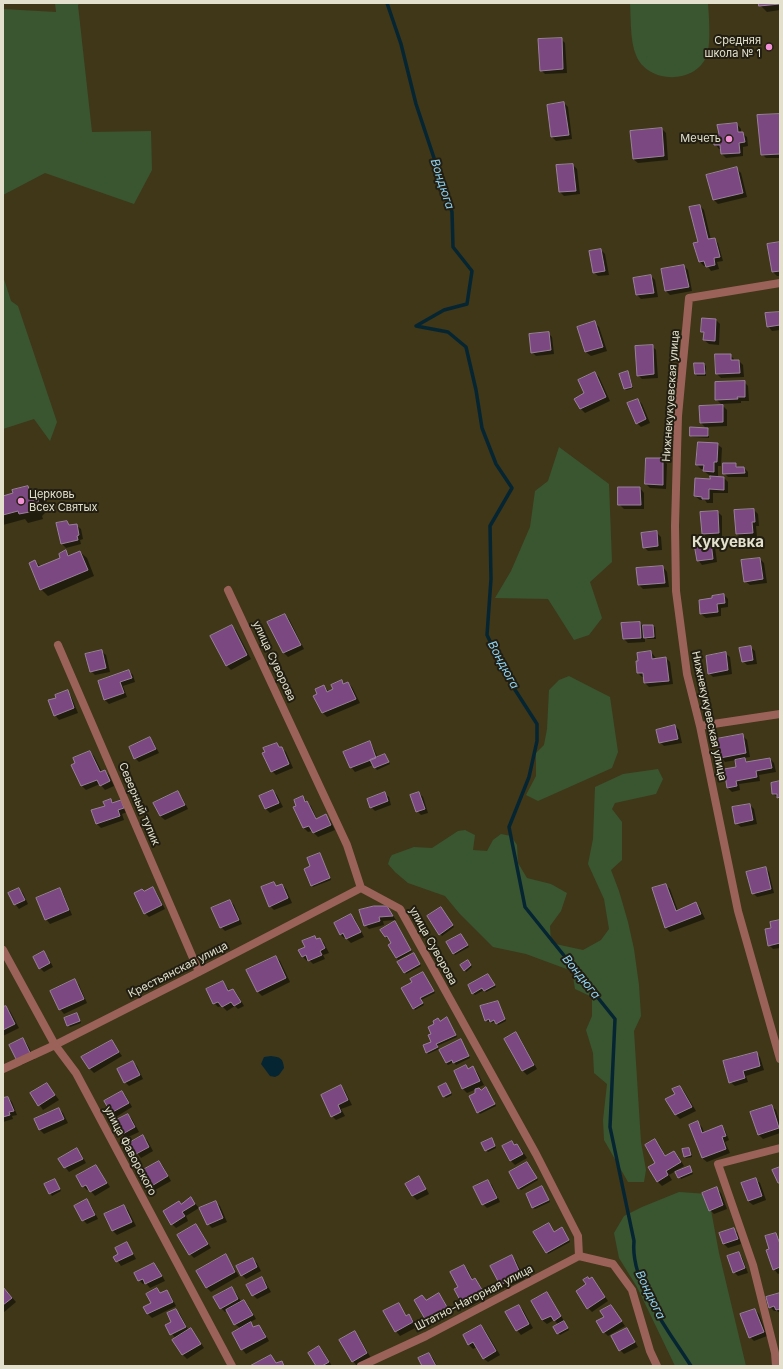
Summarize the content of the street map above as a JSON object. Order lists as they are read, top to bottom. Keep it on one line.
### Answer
{"streets":{"street":["Нижнекукуевская улица","улица Суворова","Северный тупик","Крестьянская улица","улица Фаворского","Штатно-Нагорная улица"]},"crossings":[["улица Суворова","Крестьянская улица"],["улица Суворова","Штатно-Нагорная улица"],["Северный тупик","Крестьянская улица"],["Крестьянская улица","улица Фаворского"]],"districts":["Кукуевка"],"water":["Вондюга"],"places":["Средняя школа № 1","Мечеть","Церковь Всех Святых"]}
